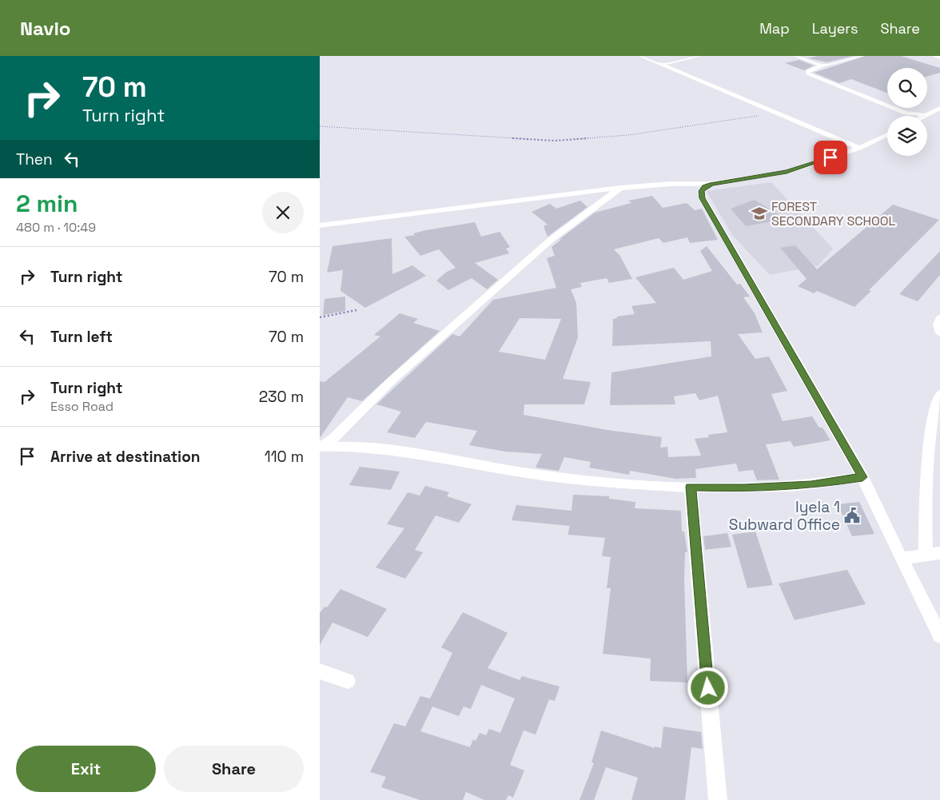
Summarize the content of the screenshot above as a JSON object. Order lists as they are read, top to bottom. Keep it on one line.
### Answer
{"places":{"school or university":["FOREST SECONDARY SCHOOL"],"public building":["Iyela 1 Subward Office"]},"page":{"header":"Navio","nav":["Map","Layers","Share"],"turn":["70 m","Turn right"],"then":"Then","heading":["2 min","480 m · 10:49"],"list":[{"name":"Turn right","value":"70 m"},{"name":"Turn left","value":"70 m"},{"name":"Turn right","note":"Esso Road","value":"230 m"},{"name":"Arrive at destination","value":"110 m"}],"buttons":["Exit","Share"]}}
